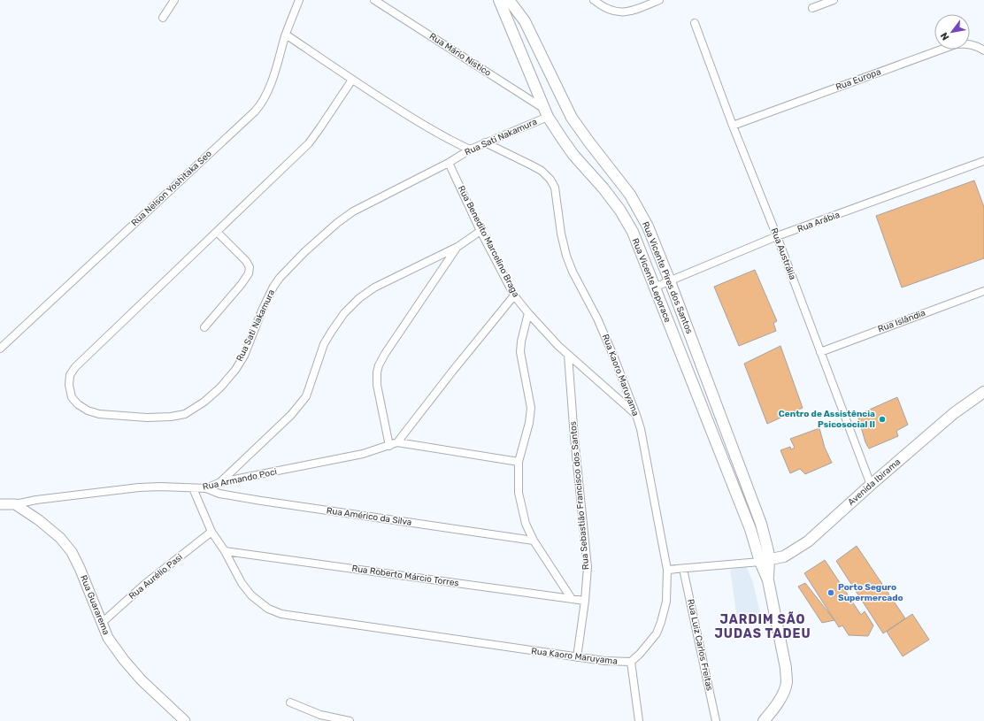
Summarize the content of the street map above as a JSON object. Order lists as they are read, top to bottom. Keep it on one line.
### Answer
{"streets":{"main road":["Rua Vicente Pires dos Santos","Rua Vicente Leporace","Avenida Ibirama"],"street":["Rua Mário Nistico","Rua Europa","Rua Sati Nakamura","Rua Nelson Yoshitaka Seo","Rua Arábia","Rua Benedito Marcelino Braga","Rua Austrália","Rua Islândia","Rua Kaoro Maruyama","Rua Armando Poci","Rua Sebastião Francisco dos Santos","Rua Américo da Silva","Rua Roberto Márcio Torres","Rua Aurélio Pasi","Rua Guararema","Rua Luiz Carlos Freitas"]},"crossings":[["Rua Mário Nistico","Rua Sati Nakamura"],["Rua Mário Nistico","Rua Vicente Leporace"],["Rua Europa","Rua Austrália"],["Rua Sati Nakamura","Rua Benedito Marcelino Braga"],["Rua Sati Nakamura","Rua Vicente Leporace"],["Rua Sati Nakamura","Rua Kaoro Maruyama"],["Rua Arábia","Rua Austrália"],["Rua Arábia","Rua Vicente Pires dos Santos"],["Rua Arábia","Rua Vicente Leporace"],["Rua Benedito Marcelino Braga","Rua Kaoro Maruyama"],["Rua Benedito Marcelino Braga","Rua Armando Poci"],["Rua Benedito Marcelino Braga","Rua Sebastião Francisco dos Santos"],["Rua Austrália","Rua Islândia"],["Rua Austrália","Avenida Ibirama"],["Rua Vicente Pires dos Santos","Rua Vicente Leporace"],["Rua Vicente Pires dos Santos","Avenida Ibirama"],["Rua Vicente Leporace","Avenida Ibirama"],["Rua Kaoro Maruyama","Rua Armando Poci"],["Rua Kaoro Maruyama","Rua Sebastião Francisco dos Santos"],["Rua Kaoro Maruyama","Rua Roberto Márcio Torres"],["Rua Kaoro Maruyama","Rua Aurélio Pasi"],["Rua Armando Poci","Rua Américo da Silva"],["Rua Armando Poci","Rua Guararema"],["Rua Sebastião Francisco dos Santos","Rua Roberto Márcio Torres"],["Rua Aurélio Pasi","Rua Guararema"]],"districts":["JARDIM SÃO JUDAS TADEU"],"places":["Centro de Assistência Psicosocial II","Porto Seguro Supermercado"],"north":"bottom left"}
